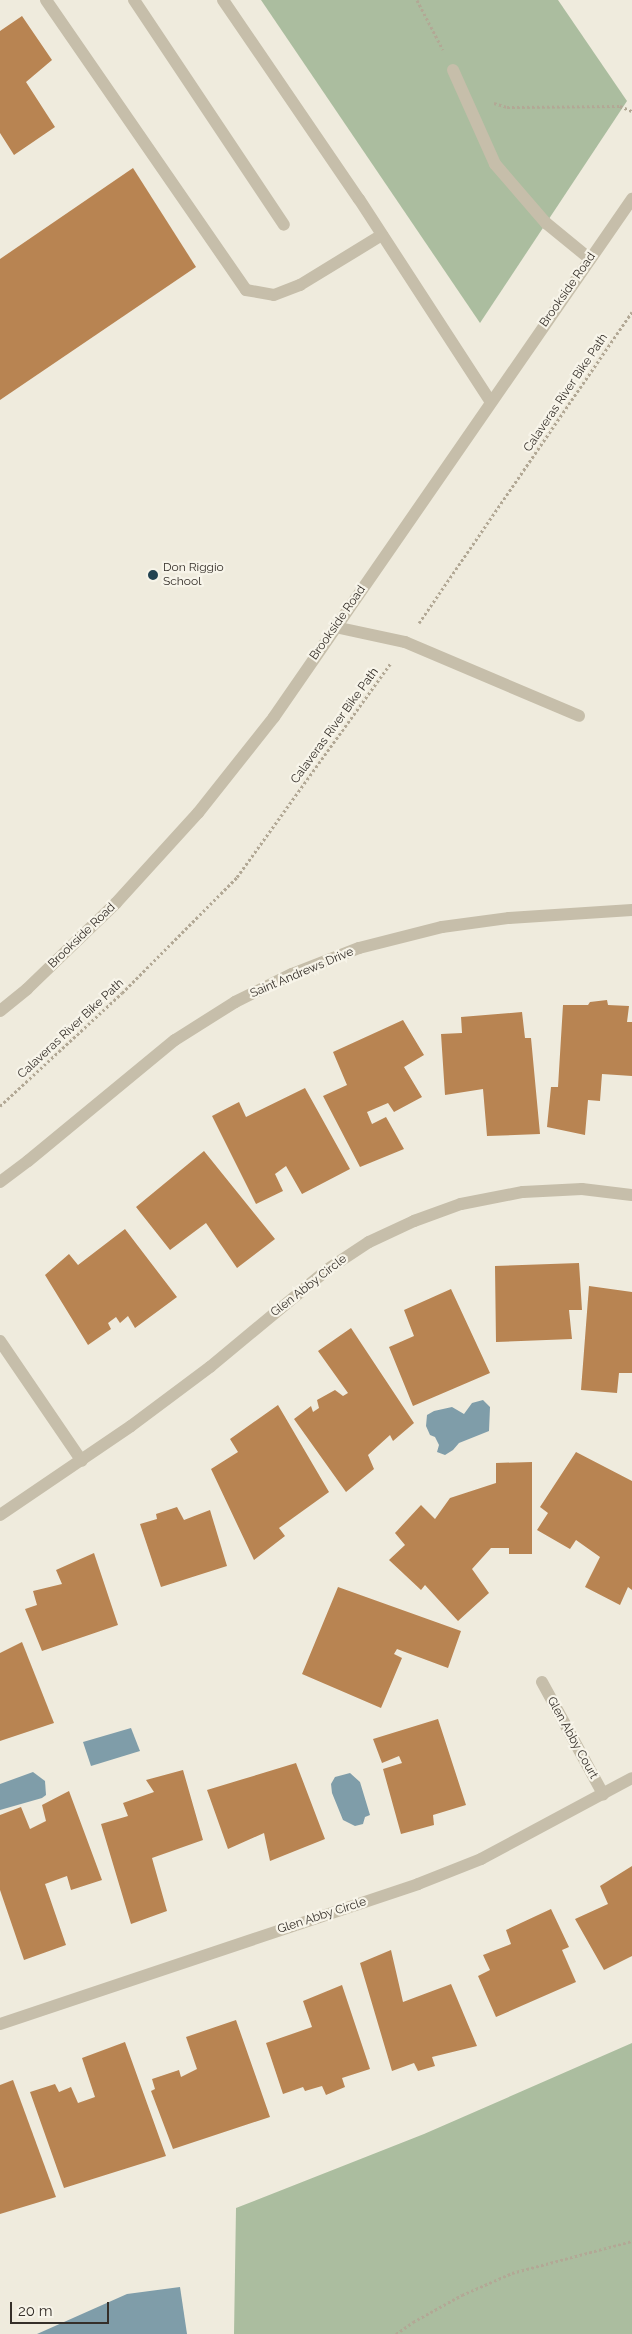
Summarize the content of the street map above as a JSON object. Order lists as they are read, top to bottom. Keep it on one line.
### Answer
{"streets":{"street":["Brookside Road","Saint Andrews Drive","Glen Abby Circle","Glen Abby Court"],"path":["Calaveras River Bike Path"]},"crossings":[["Glen Abby Circle","Glen Abby Court"]],"places":["Don Riggio School"],"scale_bar":"20 m"}
